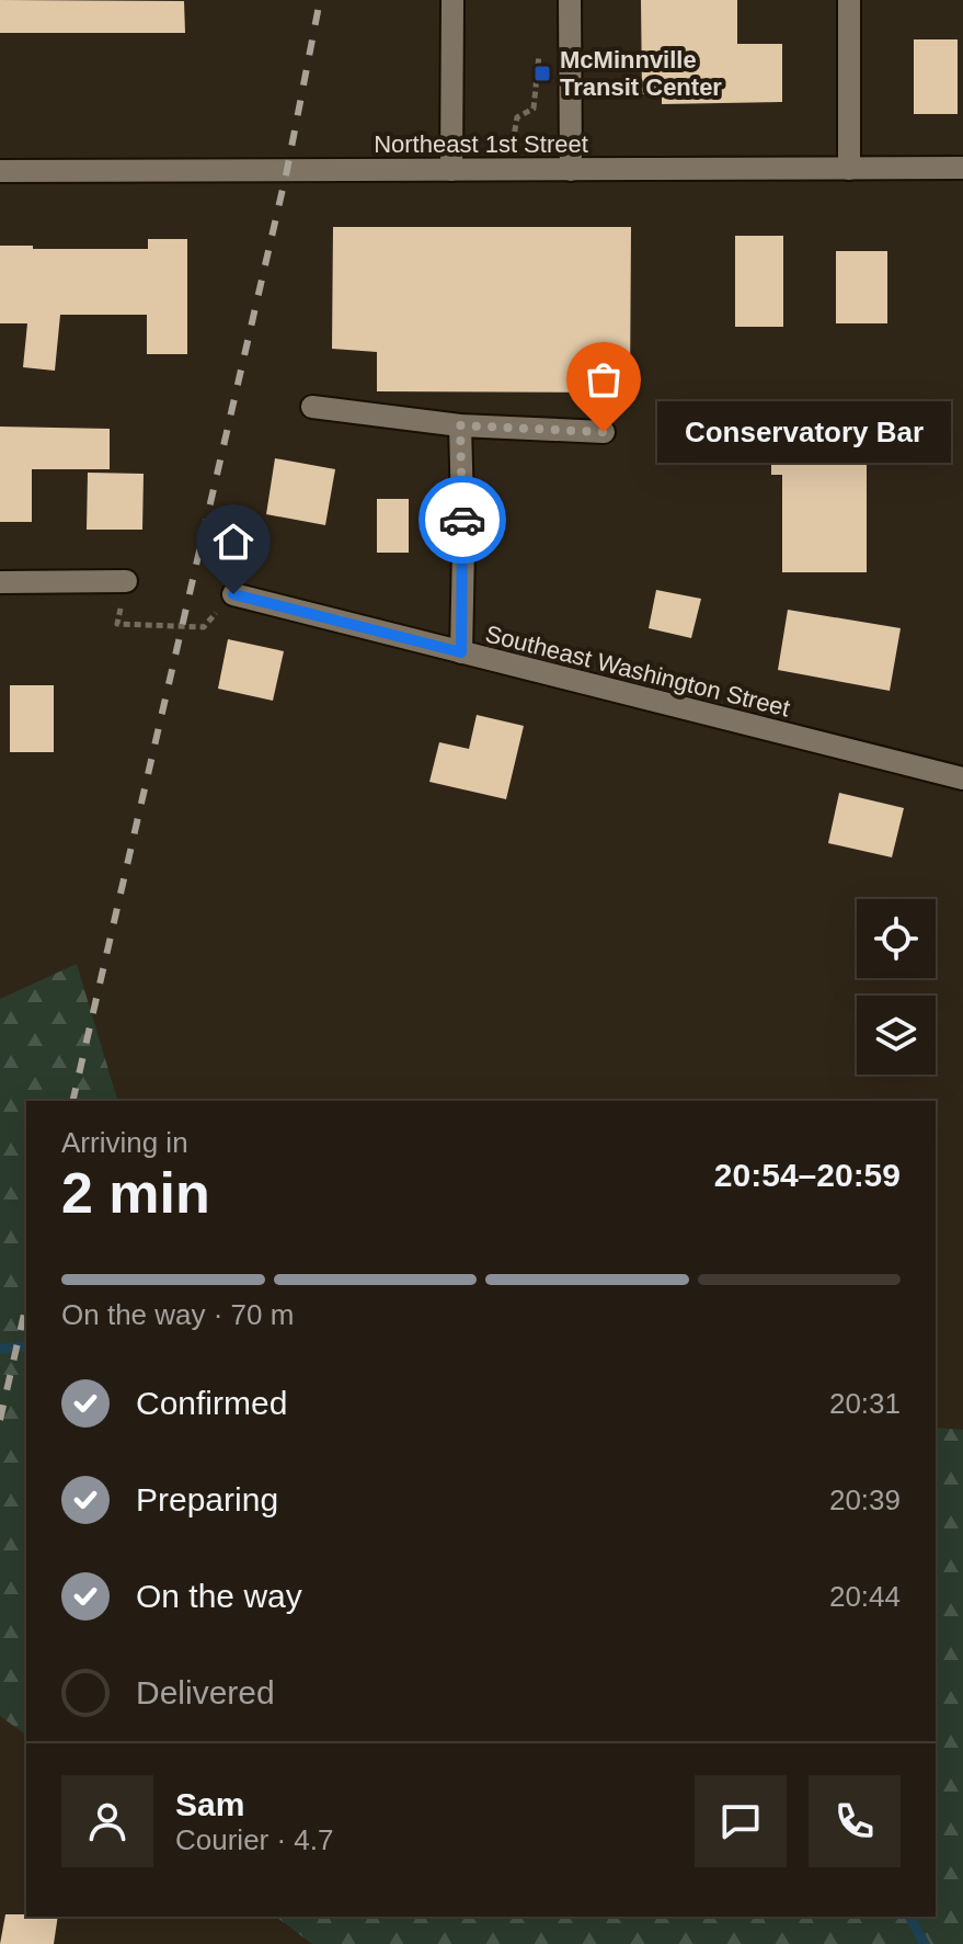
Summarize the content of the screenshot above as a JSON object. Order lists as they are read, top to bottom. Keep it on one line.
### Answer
{"streets":{"street":["Northeast 1st Street","Southeast Washington Street"]},"places":{"transit":["McMinnville Transit Center"],"other":["Conservatory Bar"]},"page":{"bubble":"Conservatory Bar","heading":["2 min","Arriving in","20:54–20:59"],"panel":["Sam","Courier · 4.7"],"bar":"On the way · 70 m","list":[["Confirmed","20:31"],["Preparing","20:39"],["On the way","20:44"],"Delivered"]}}
